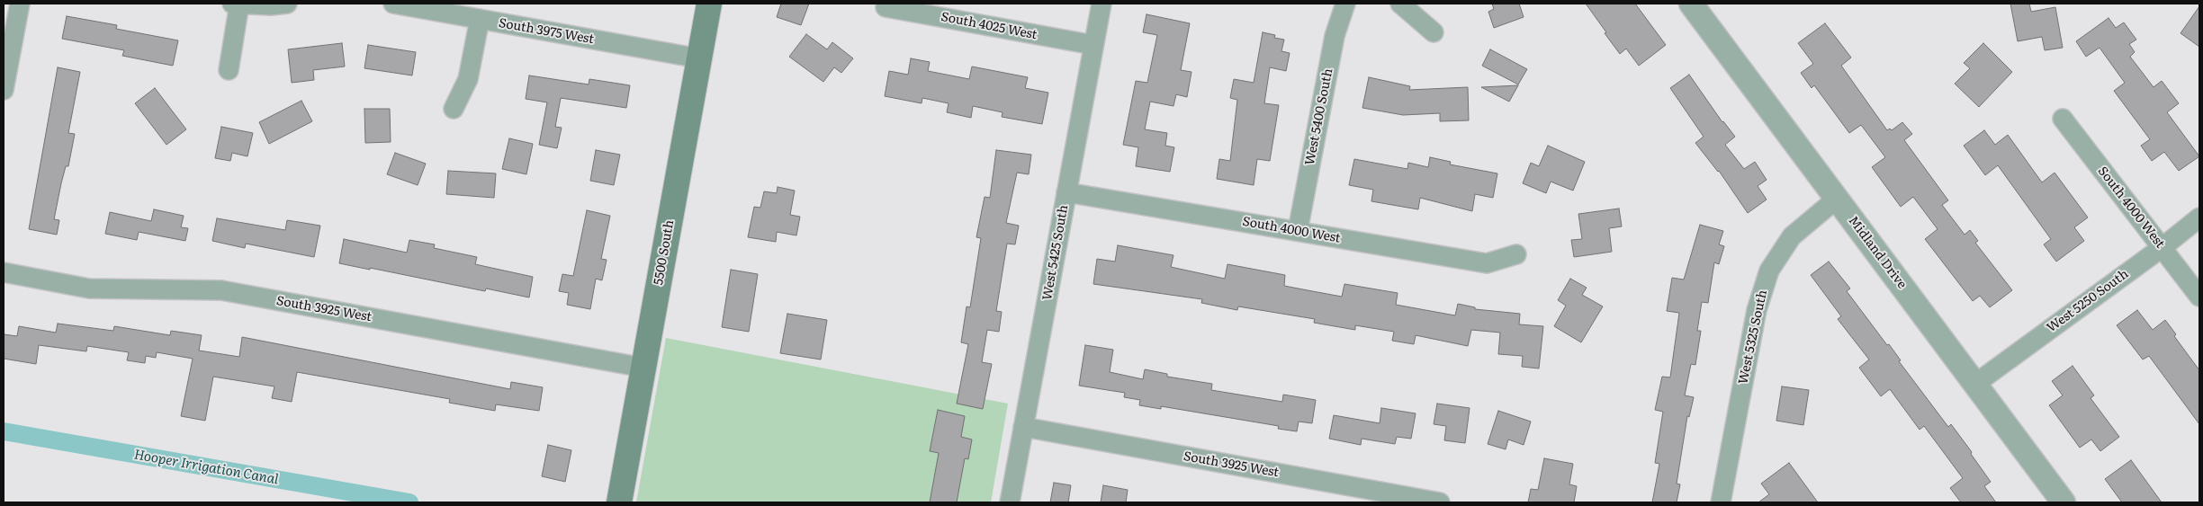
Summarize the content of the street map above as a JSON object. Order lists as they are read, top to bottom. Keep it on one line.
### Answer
{"streets":{"main road":["5500 South"],"street":["South 4025 West","South 3975 West","West 5400 South","South 4000 West","West 5425 South","Midland Drive","West 5250 South","South 3925 West","West 5325 South"]},"crossings":[["South 4025 West","West 5425 South"],["South 3975 West","5500 South"],["West 5400 South","South 4000 West"],["South 4000 West","West 5425 South"],["South 4000 West","West 5250 South"],["5500 South","South 3925 West"],["West 5425 South","South 3925 West"],["Midland Drive","West 5250 South"],["Midland Drive","West 5325 South"]],"water":["Hooper Irrigation Canal"]}
